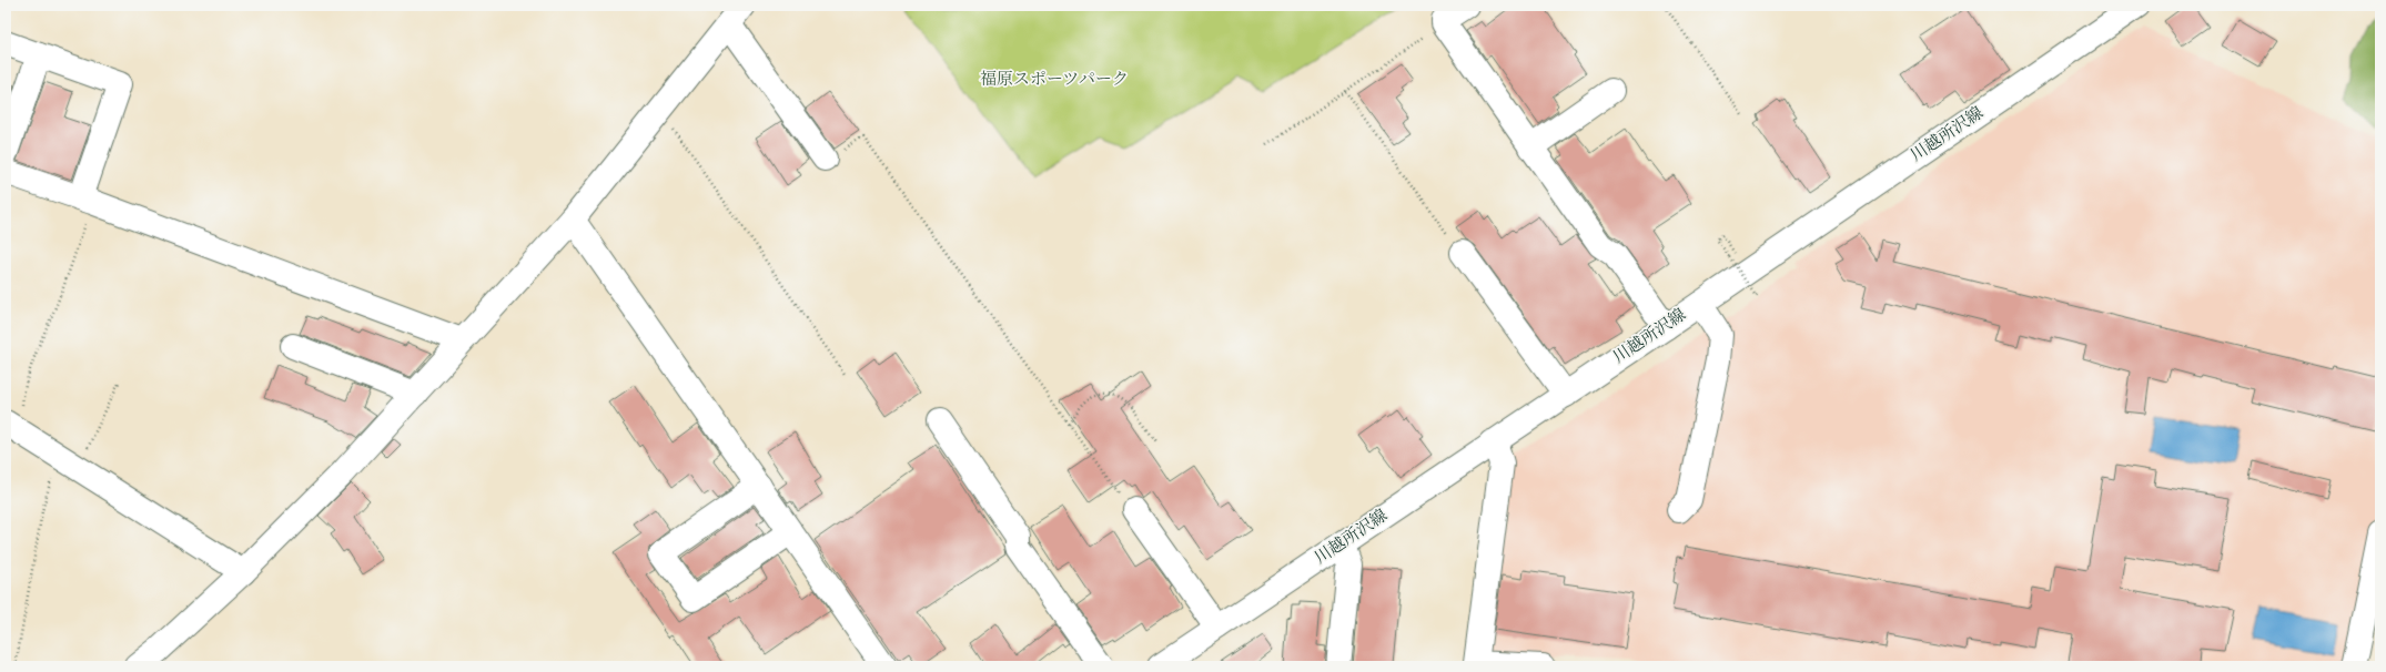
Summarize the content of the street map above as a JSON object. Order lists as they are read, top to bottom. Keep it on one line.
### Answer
{"streets":{"street":["川越所沢線"]},"parks":["福原スポーツパーク"]}
